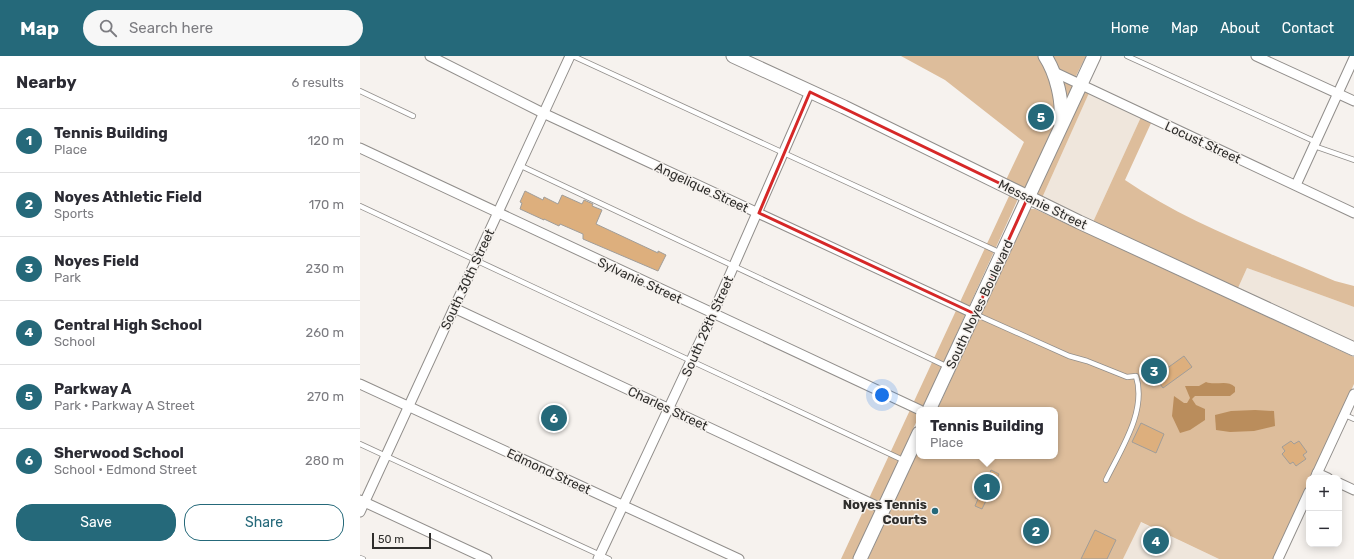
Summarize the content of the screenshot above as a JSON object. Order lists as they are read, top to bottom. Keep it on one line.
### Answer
{"streets":{"street":["Locust Street","Angelique Street","Messanie Street","South 30th Street","Sylvanie Street","South Noyes Boulevard","South 29th Street","Charles Street","Edmond Street"]},"crossings":[["Angelique Street","South 30th Street"],["Angelique Street","South Noyes Boulevard"],["Angelique Street","South 29th Street"],["Messanie Street","South Noyes Boulevard"],["Messanie Street","South 29th Street"],["South 30th Street","Sylvanie Street"],["South 30th Street","Charles Street"],["South 30th Street","Edmond Street"],["Sylvanie Street","South 29th Street"],["South 29th Street","Charles Street"],["South 29th Street","Edmond Street"]],"places":["Noyes Tennis Courts"],"scale_bar":"50 m","page":{"header":"Map","search":"Search here","nav":["Home","Map","About","Contact"],"heading":["Nearby","6 results"],"pins":["5","3","6","1","2","4"],"list":[{"mark":"1","name":"Tennis Building","note":"Place","value":"120 m"},{"mark":"2","name":"Noyes Athletic Field","note":"Sports","value":"170 m"},{"mark":"3","name":"Noyes Field","note":"Park","value":"230 m"},{"mark":"4","name":"Central High School","note":"School","value":"260 m"},{"mark":"5","name":"Parkway A","note":"Park · Parkway A Street","value":"270 m"},{"mark":"6","name":"Sherwood School","note":"School · Edmond Street","value":"280 m"}],"popup":["Tennis Building","Place"],"map_buttons":["+","−"],"buttons":["Save","Share"],"scale":"50 m"}}
